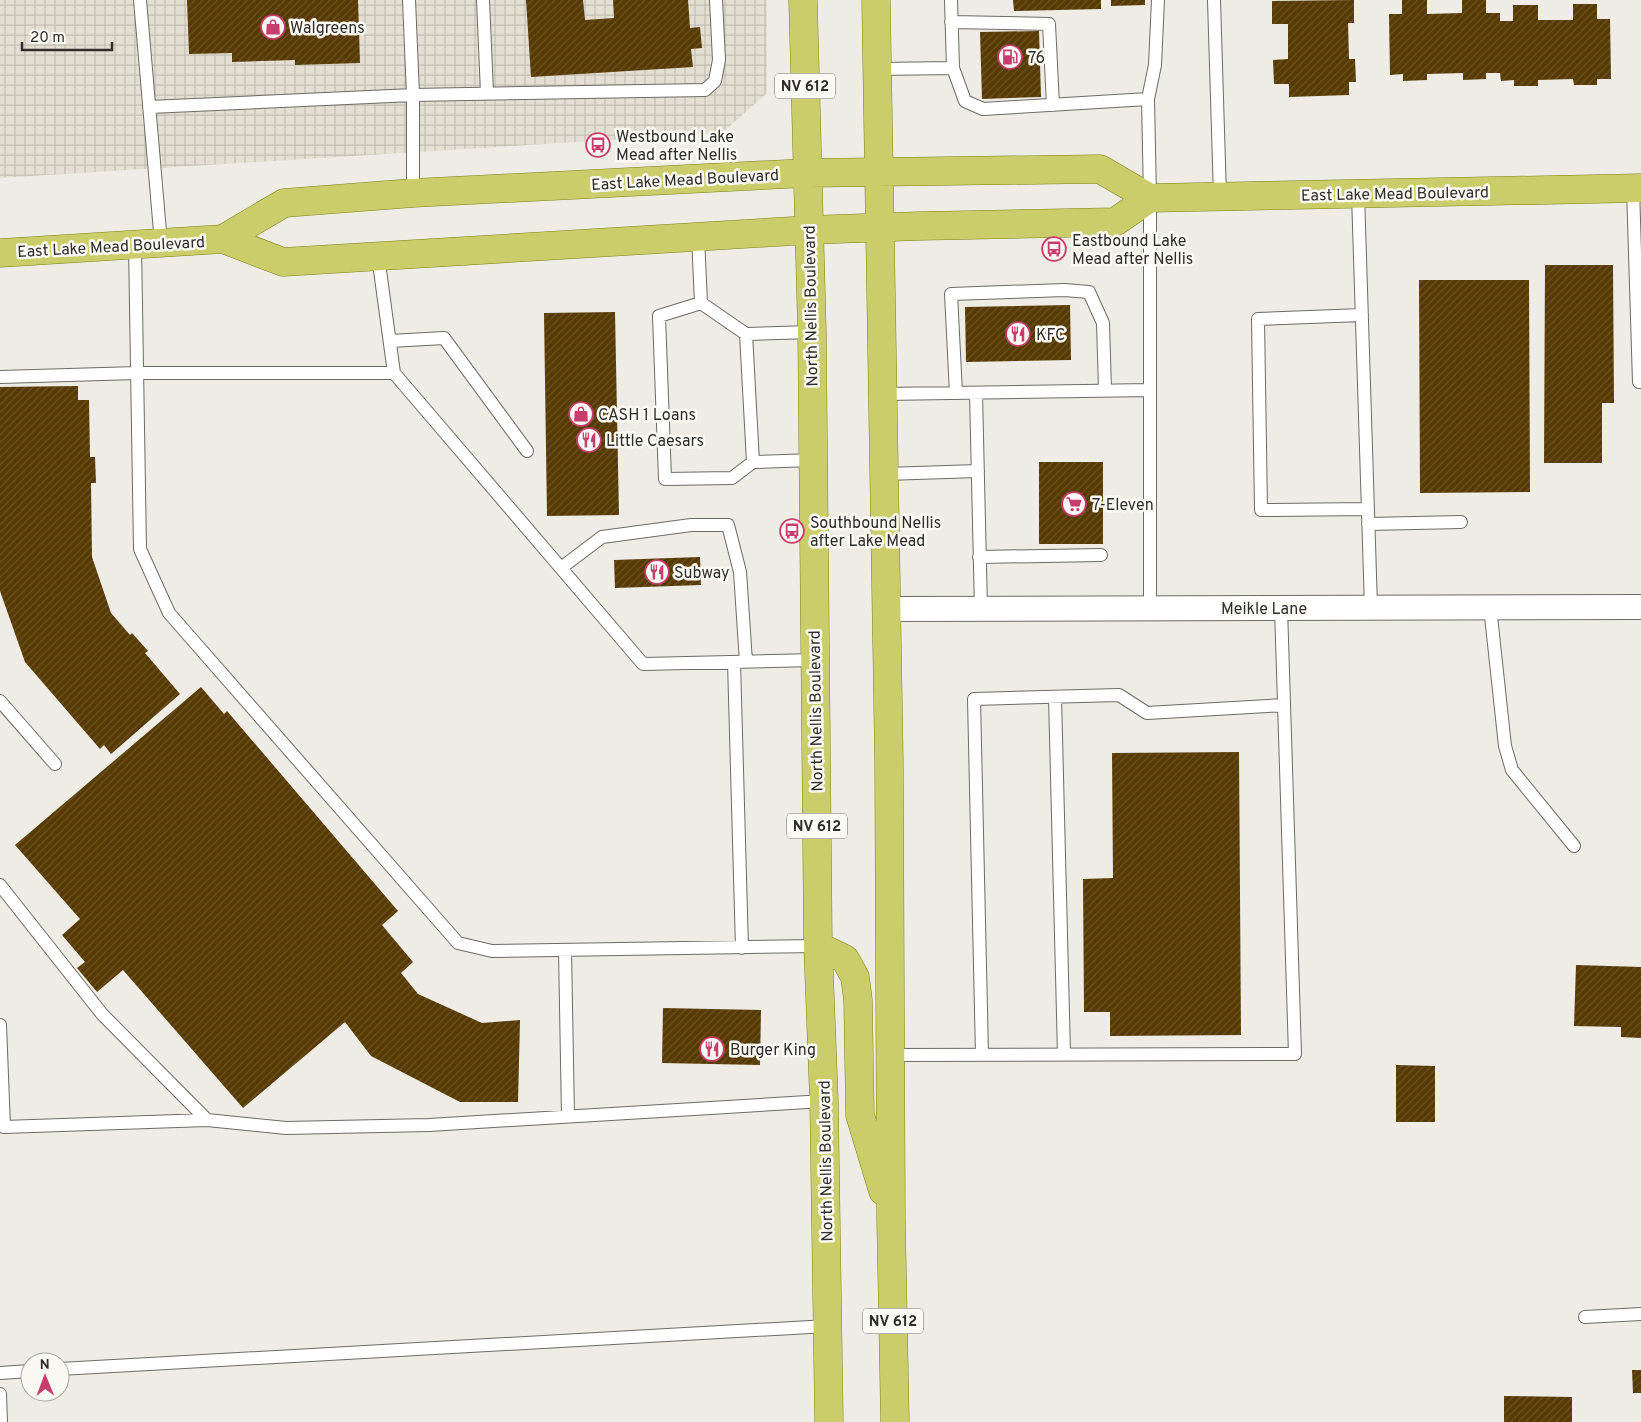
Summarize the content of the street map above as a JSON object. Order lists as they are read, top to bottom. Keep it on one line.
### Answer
{"streets":{"main road":["NV 612","East Lake Mead Boulevard","North Nellis Boulevard"],"street":["Meikle Lane"]},"crossings":[["NV 612","East Lake Mead Boulevard"],["NV 612","Meikle Lane"],["East Lake Mead Boulevard","North Nellis Boulevard"]],"places":{"shop":["Walgreens","CASH 1 Loans"],"fuel station":["76"],"bus stop":["Westbound Lake Mead after Nellis","Eastbound Lake Mead after Nellis","Southbound Nellis after Lake Mead"],"restaurant":["KFC","Little Caesars","Subway","Burger King"],"supermarket":["7-Eleven"]},"scale_bar":"20 m","north":"top"}
